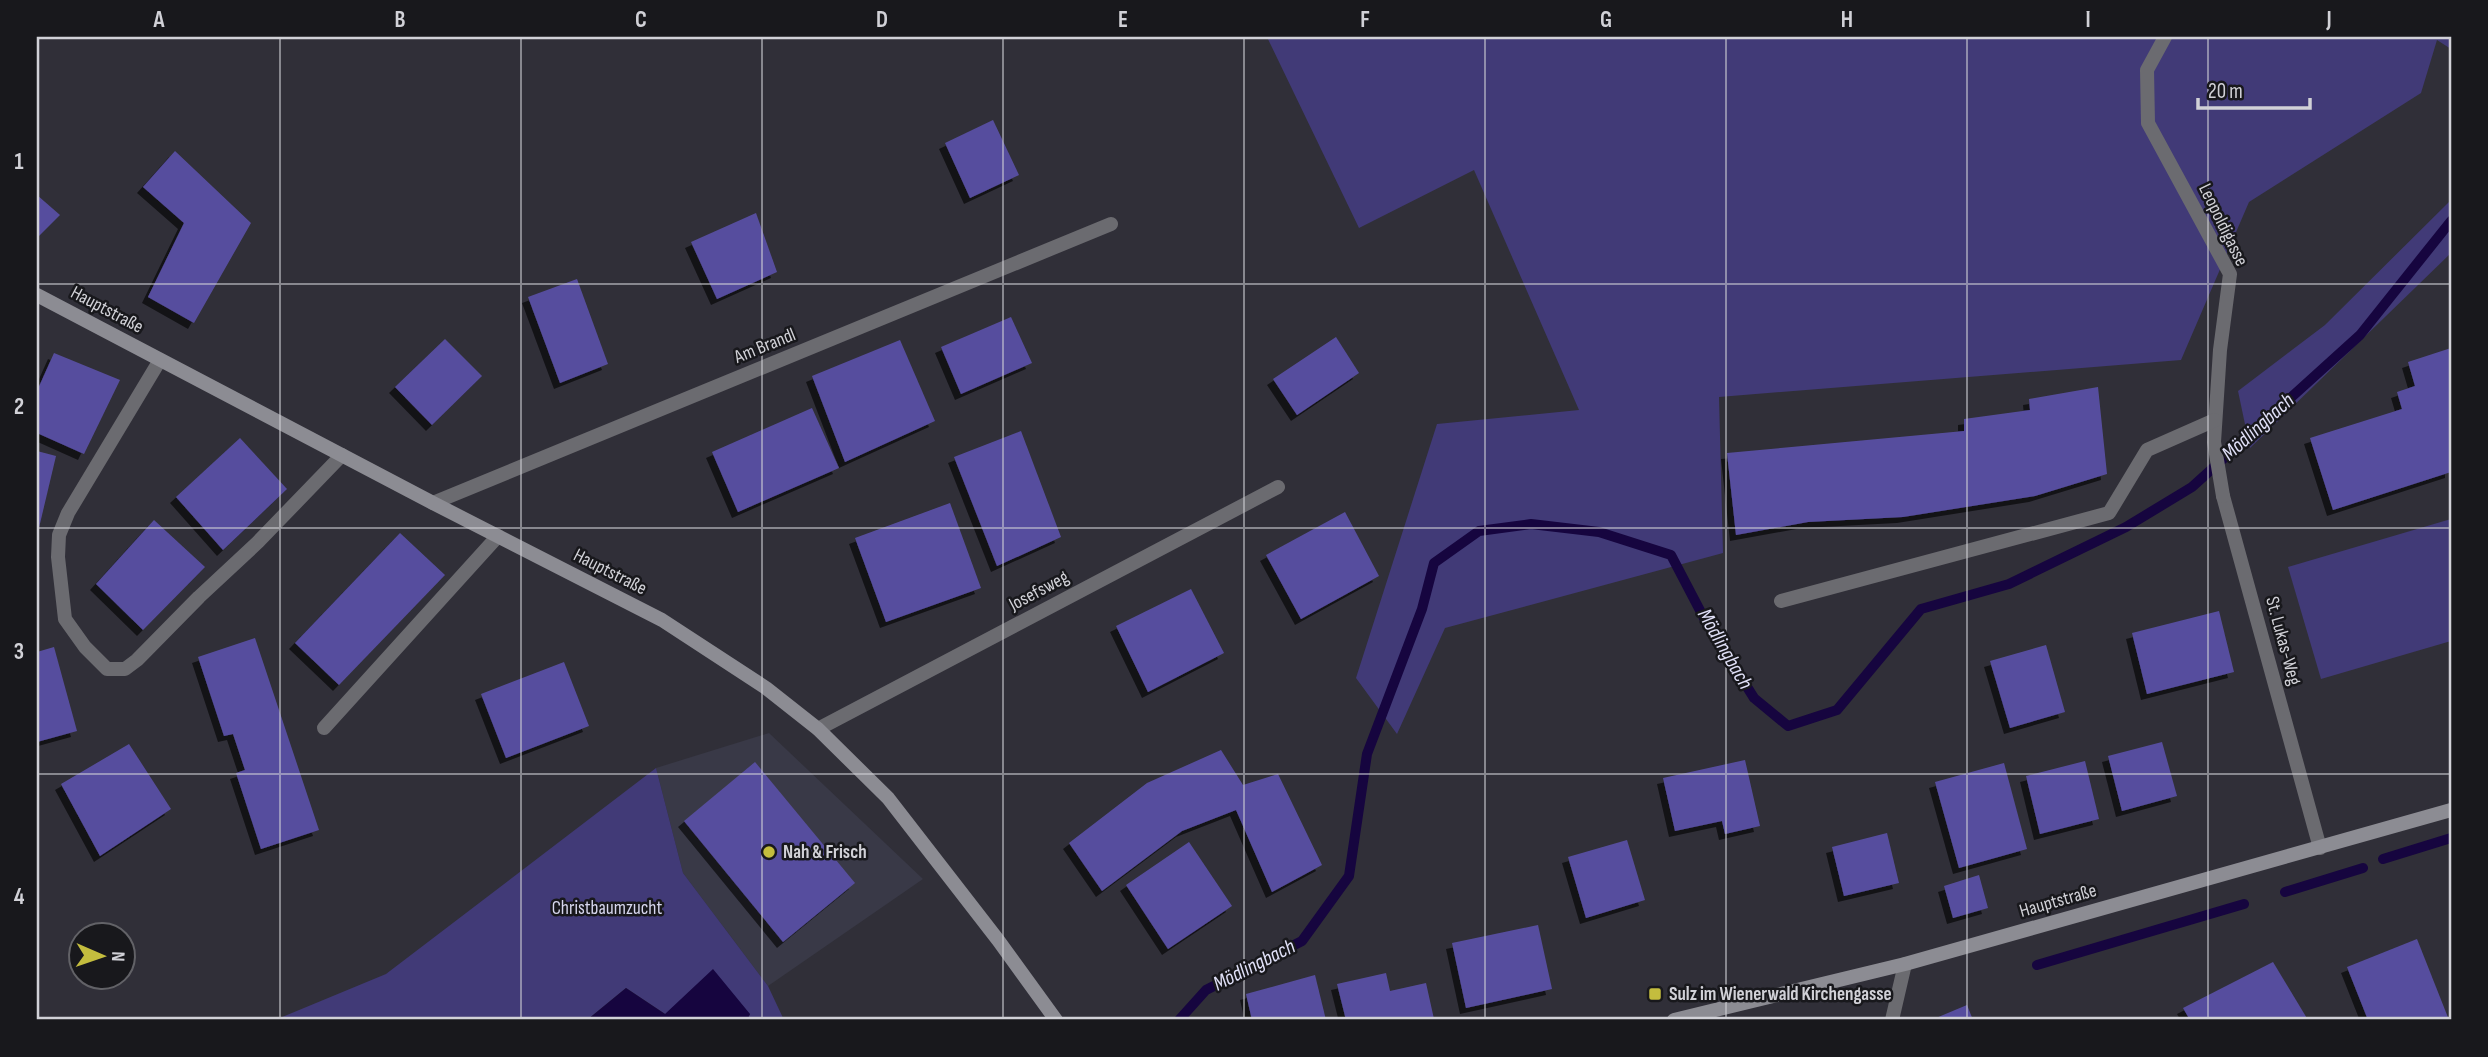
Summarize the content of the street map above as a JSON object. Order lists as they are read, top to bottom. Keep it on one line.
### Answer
{"streets":{"main road":["Hauptstraße"],"street":["Leopoldigasse","Am Brandl","Josefsweg","St. Lukas-Weg"]},"crossings":[["Leopoldigasse","St. Lukas-Weg"],["Hauptstraße","Am Brandl"],["Hauptstraße","Josefsweg"],["Hauptstraße","St. Lukas-Weg"]],"water":["Mödlingbach"],"parks":["Christbaumzucht"],"places":{"other":["Nah & Frisch"],"transit":["Sulz im Wienerwald Kirchengasse"]},"scale_bar":"20 m","north":"right","grid":{"columns":["A","B","C","D","E","F","G","H","I","J"],"rows":["1","2","3","4"]}}
